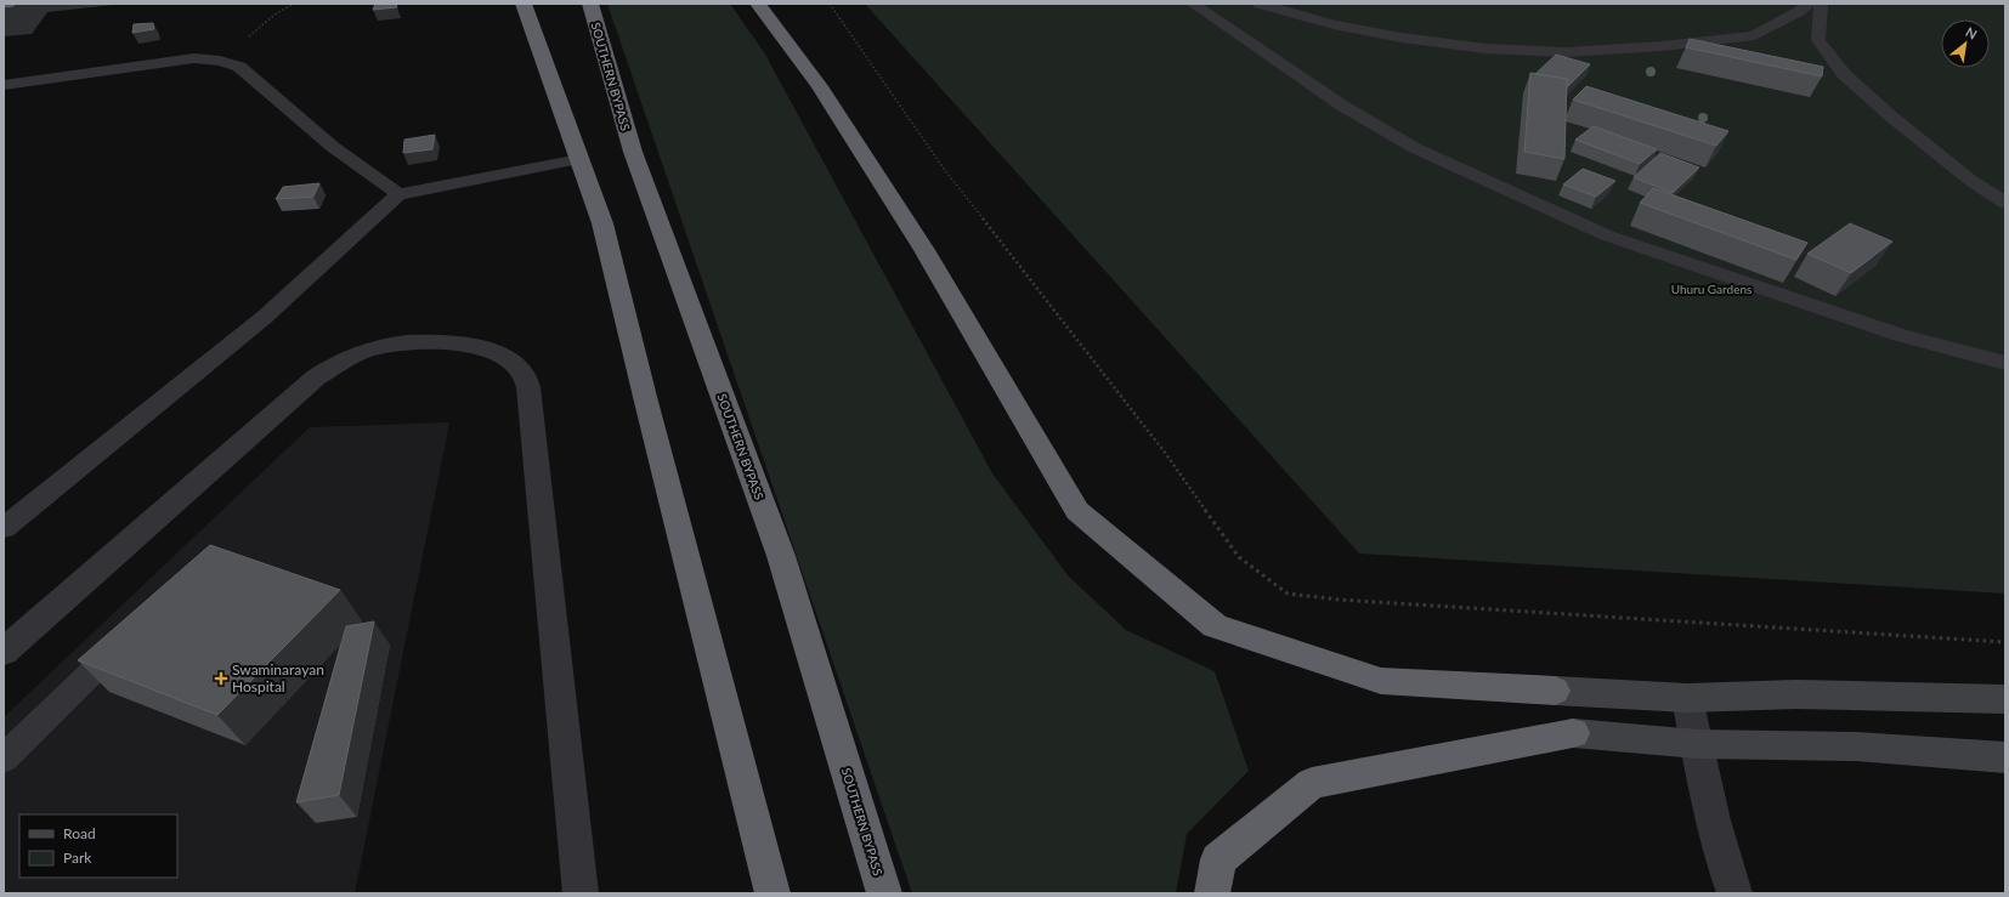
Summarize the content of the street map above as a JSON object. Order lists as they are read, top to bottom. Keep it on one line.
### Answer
{"streets":{"highway":["SOUTHERN BYPASS"]},"parks":["Uhuru Gardens"],"places":{"health":["Swaminarayan Hospital"]},"legend":["Road","Park"],"north":"top right"}
